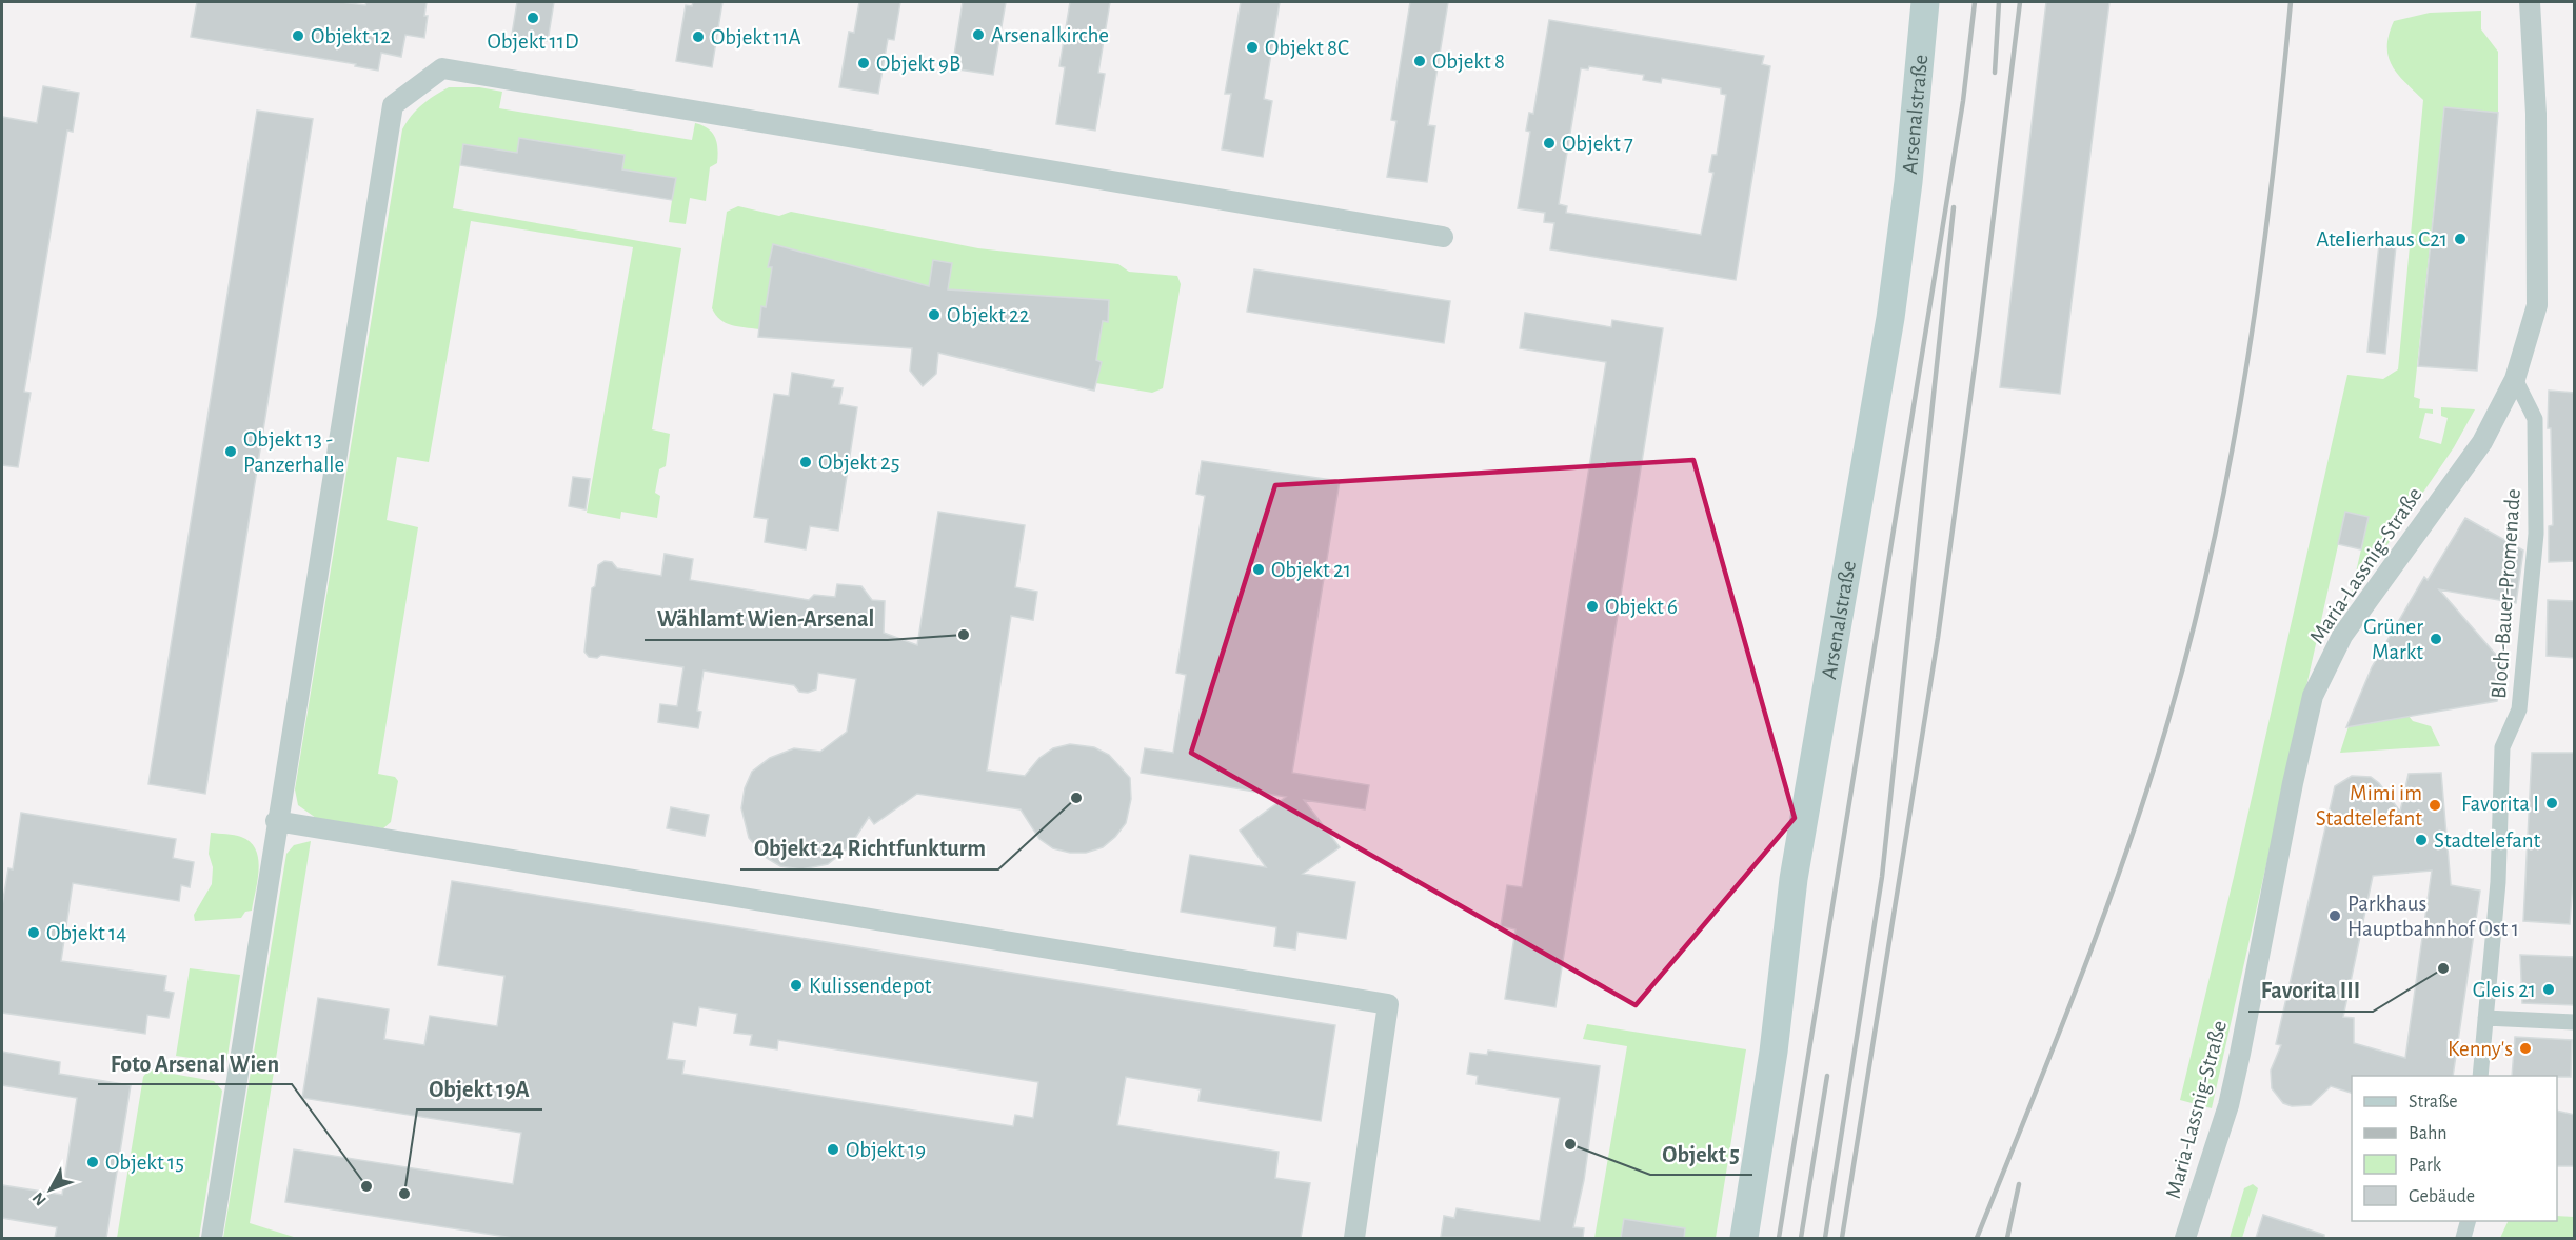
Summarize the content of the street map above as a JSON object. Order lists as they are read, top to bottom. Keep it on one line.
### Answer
{"streets":{"main road":["Arsenalstraße"],"street":["Maria-Lassnig-Straße","Bloch-Bauer-Promenade"]},"crossings":[["Maria-Lassnig-Straße","Bloch-Bauer-Promenade"]],"places":["Objekt 11D","Arsenalkirche","Objekt 12","Objekt 11A","Objekt 8C","Objekt 8","Objekt 9B","Objekt 7","Atelierhaus C21","Objekt 22","Objekt 13 - Panzerhalle","Objekt 25","Objekt 21","Objekt 6","Wählamt Wien-Arsenal","Grüner Markt","Objekt 24 Richtfunkturm","Favorita I","Mimi im Stadtelefant","Stadtelefant","Parkhaus Hauptbahnhof Ost 1","Objekt 14","Favorita III","Kulissendepot","Gleis 21","Kenny's","Objekt 5","Objekt 19","Objekt 15","Foto Arsenal Wien","Objekt 19A"],"legend":["Straße","Bahn","Park","Gebäude"],"north":"bottom left"}
